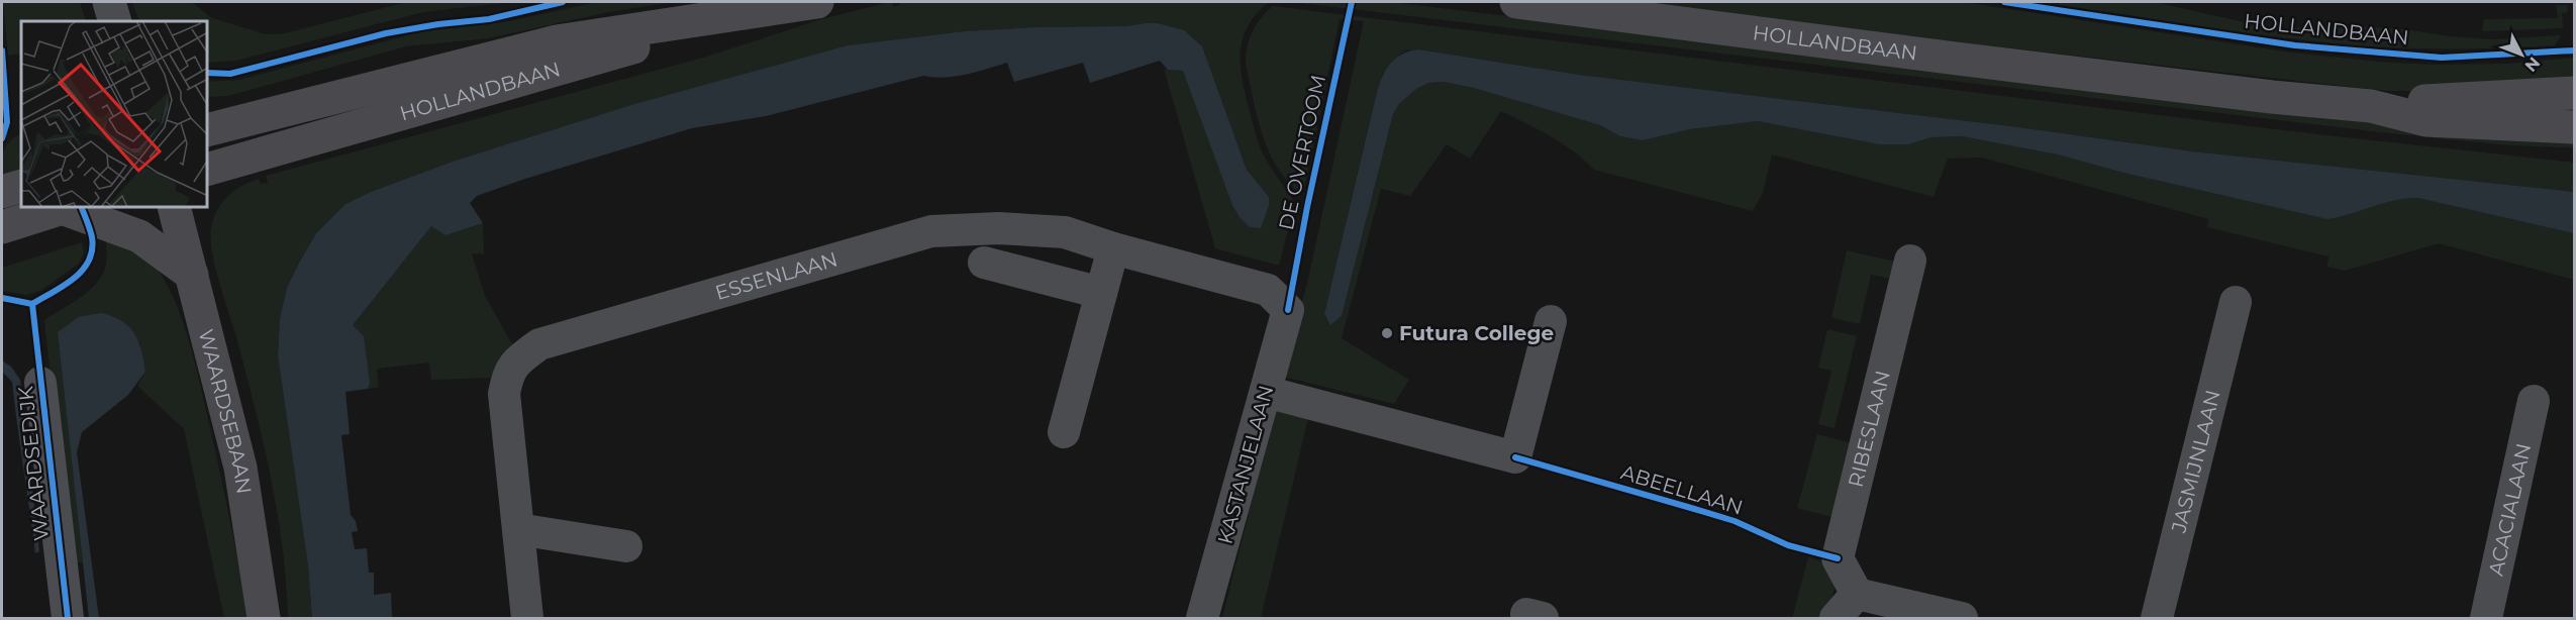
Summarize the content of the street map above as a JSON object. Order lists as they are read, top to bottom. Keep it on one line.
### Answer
{"streets":{"main road":["HOLLANDBAAN","WAARDSEBAAN"],"street":["ESSENLAAN","RIBESLAAN","JASMIJNLAAN","WAARDSEDIJK","KASTANJELAAN","ACACIALAAN"],"cycle path":["DE OVERTOOM","ABEELLAAN"]},"crossings":[["ESSENLAAN","KASTANJELAAN"]],"places":["Futura College"],"north":"bottom right"}
